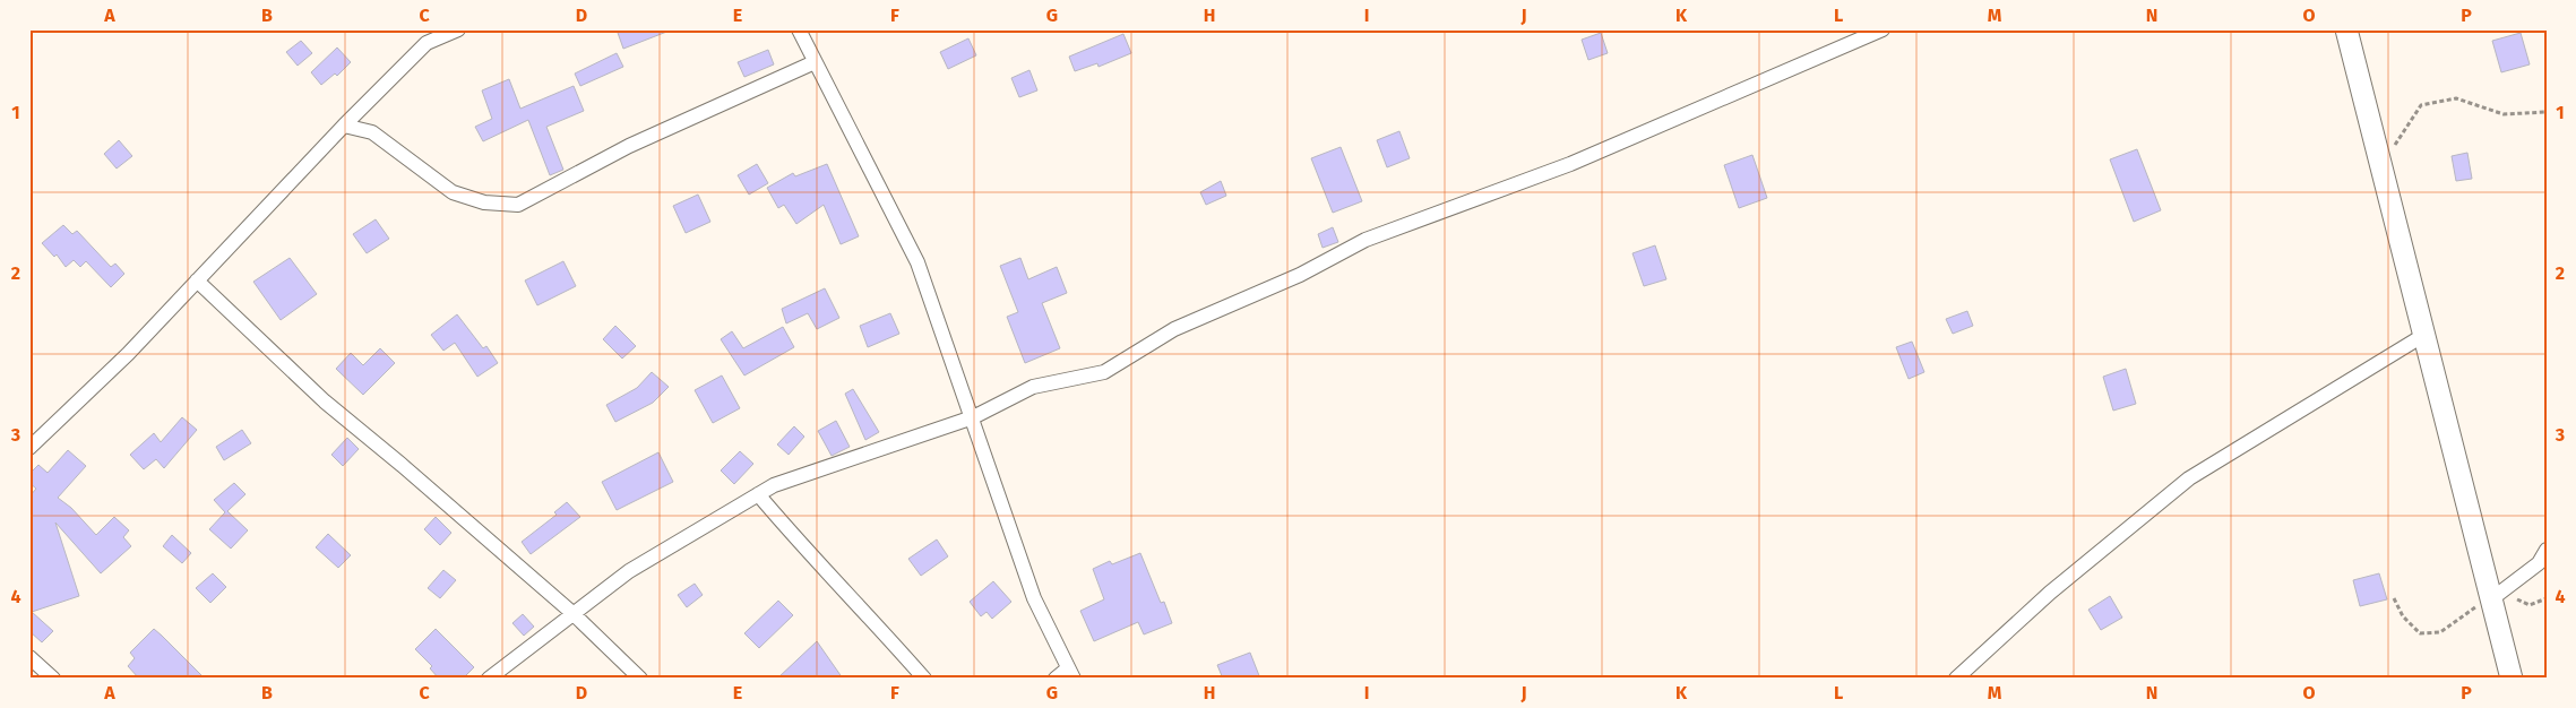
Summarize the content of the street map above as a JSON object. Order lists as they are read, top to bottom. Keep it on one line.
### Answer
{"grid":{"columns":["A","B","C","D","E","F","G","H","I","J","K","L","M","N","O","P"],"rows":["1","2","3","4"]}}
